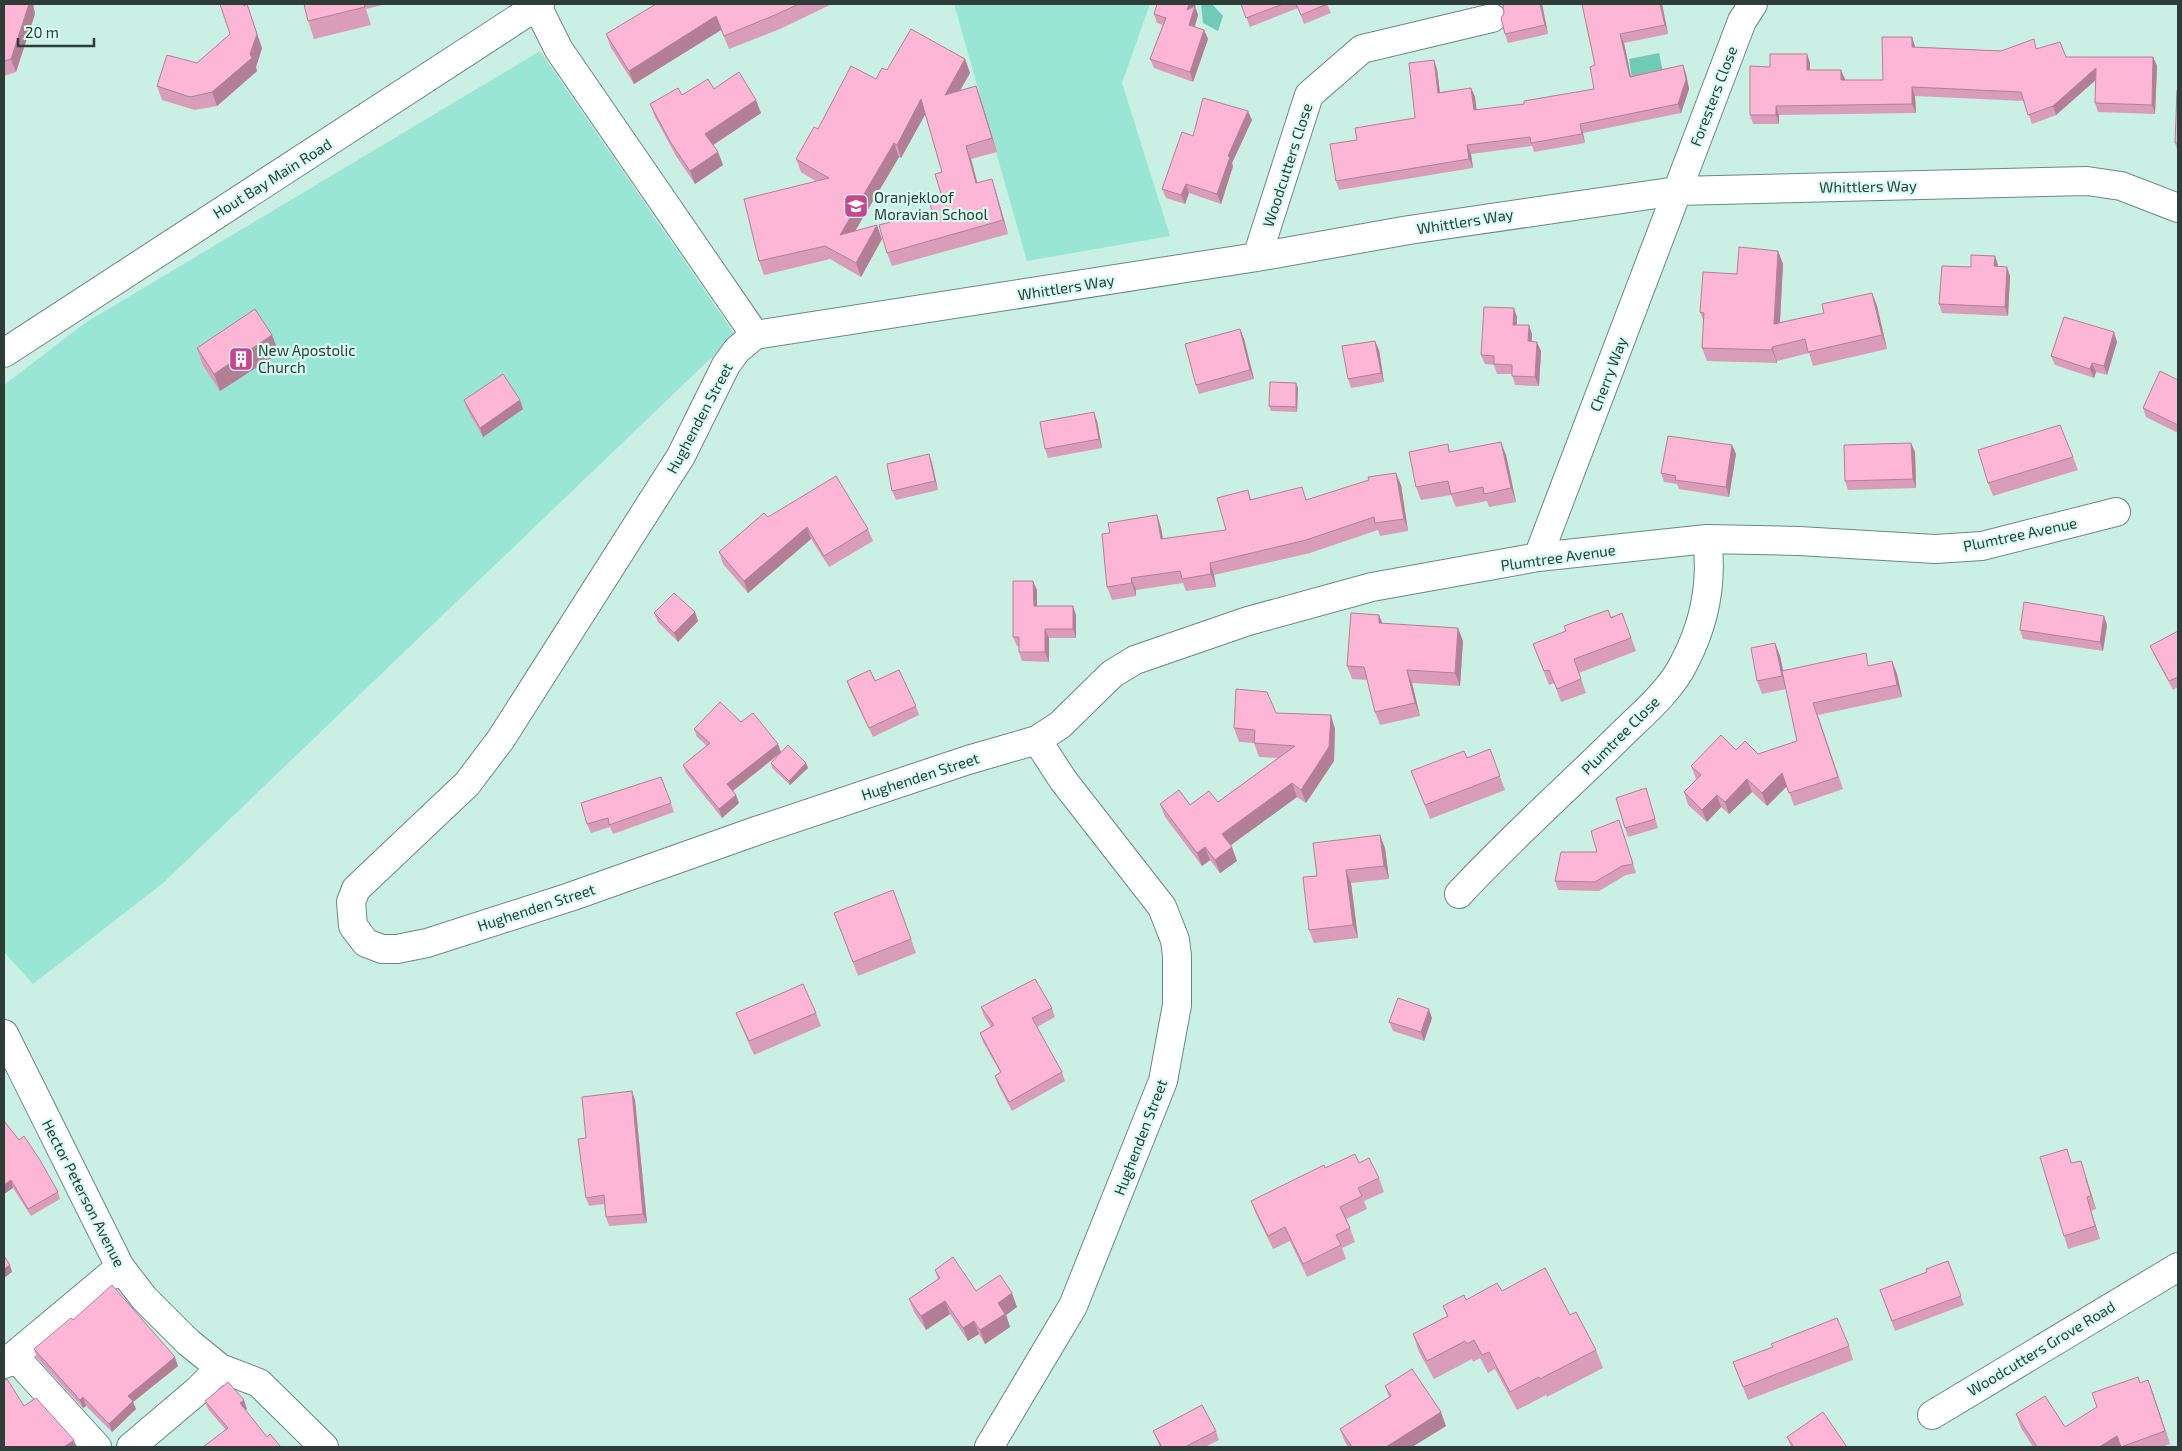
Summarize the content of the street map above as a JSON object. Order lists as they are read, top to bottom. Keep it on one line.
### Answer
{"streets":{"street":["Foresters Close","Woodcutters Close","Hout Bay Main Road","Whittlers Way","Cherry Way","Hughenden Street","Plumtree Avenue","Plumtree Close","Hector Peterson Avenue","Woodcutters Grove Road"]},"crossings":[["Foresters Close","Whittlers Way"],["Foresters Close","Cherry Way"],["Woodcutters Close","Whittlers Way"],["Whittlers Way","Cherry Way"],["Whittlers Way","Hughenden Street"],["Cherry Way","Plumtree Avenue"],["Hughenden Street","Plumtree Avenue"],["Plumtree Avenue","Plumtree Close"]],"places":{"school or university":["Oranjekloof Moravian School"],"building":["New Apostolic Church"]},"scale_bar":"20 m"}
